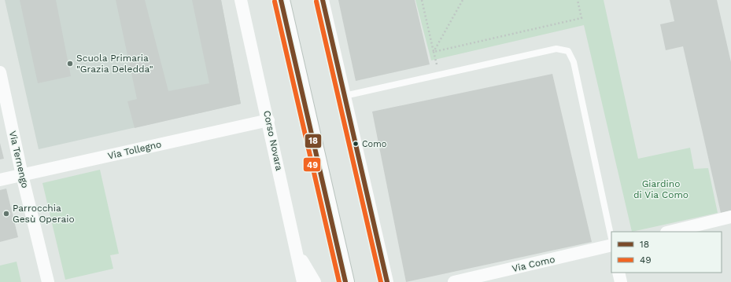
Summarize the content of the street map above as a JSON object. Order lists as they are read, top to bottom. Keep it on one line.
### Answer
{"streets":{"street":["Corso Novara","Via Tollegno","Via Ternengo","Via Como"]},"crossings":[["Corso Novara","Via Tollegno"],["Via Tollegno","Via Ternengo"]],"parks":["Giardino di Via Como"],"places":["Scuola Primaria \"Grazia Deledda\"","Como","Parrocchia Gesù Operaio"],"lines":["transit line 18","transit line 49"],"legend":["18","49"]}
